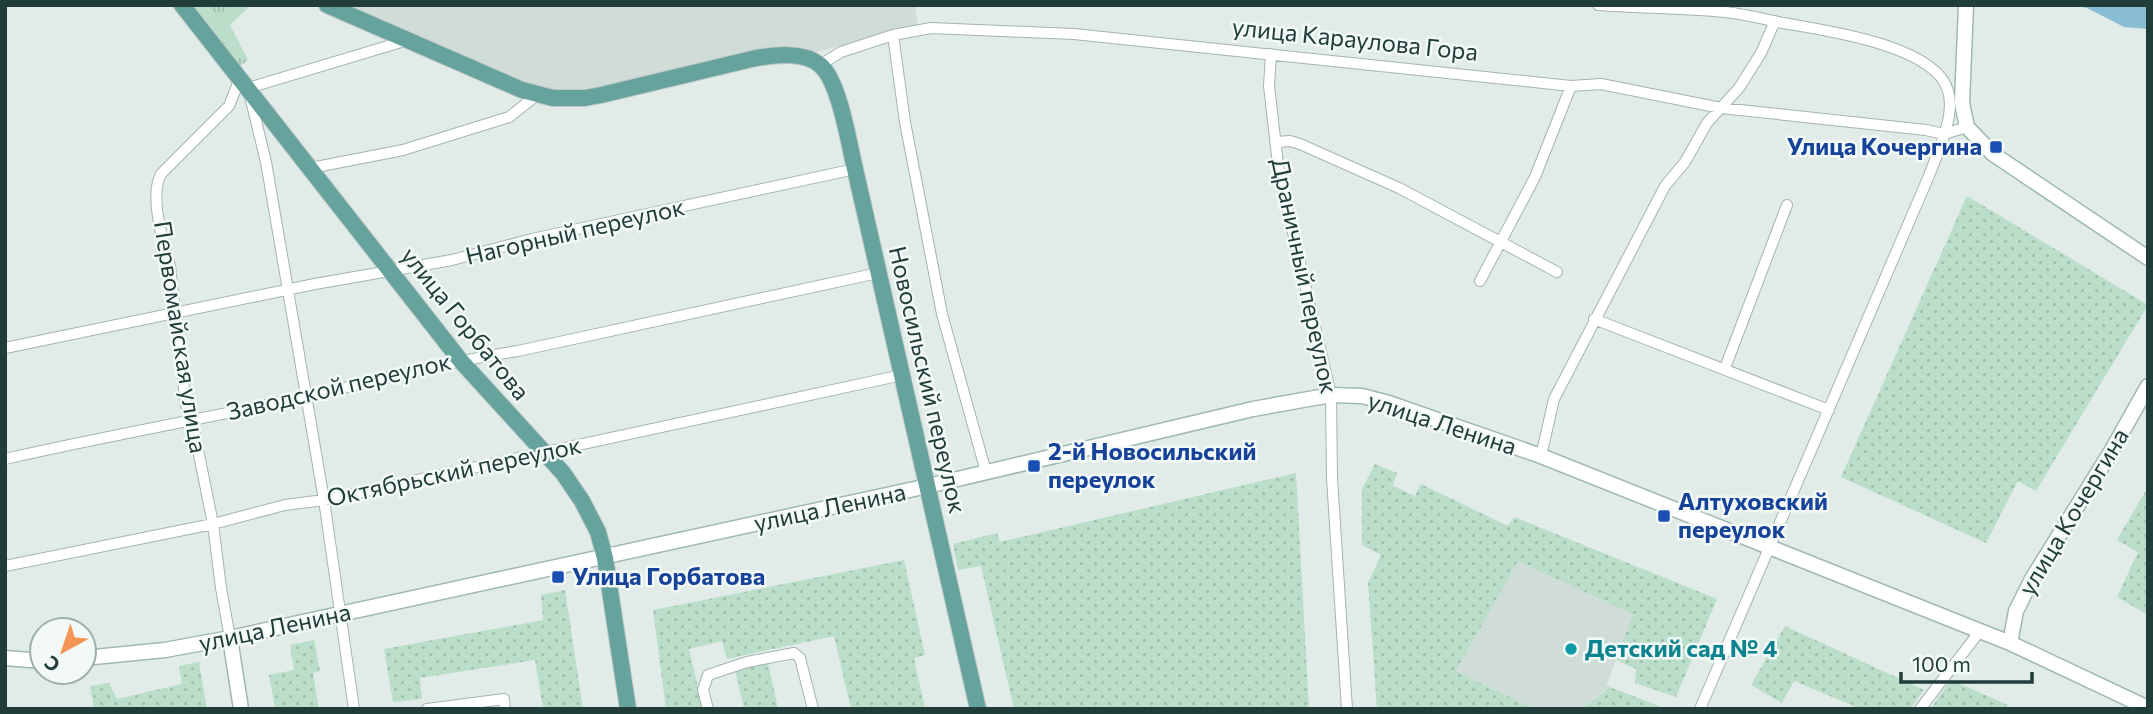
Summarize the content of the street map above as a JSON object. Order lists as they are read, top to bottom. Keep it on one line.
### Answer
{"streets":{"main road":["улица Горбатова","Первомайская улица","Новосильский переулок","улица Ленина","улица Кочергина"],"street":["улица Караулова Гора","Нагорный переулок","Драничный переулок","Заводской переулок","Октябрьский переулок"]},"crossings":[["улица Караулова Гора","Драничный переулок"],["улица Караулова Гора","Новосильский переулок"],["Нагорный переулок","улица Горбатова"],["Нагорный переулок","Первомайская улица"],["Нагорный переулок","Новосильский переулок"],["Драничный переулок","улица Ленина"],["улица Горбатова","Первомайская улица"],["улица Горбатова","Заводской переулок"],["улица Горбатова","улица Ленина"],["улица Горбатова","Октябрьский переулок"],["Первомайская улица","Заводской переулок"],["Первомайская улица","улица Ленина"],["Первомайская улица","Октябрьский переулок"],["Новосильский переулок","Заводской переулок"],["Новосильский переулок","улица Ленина"],["Новосильский переулок","Октябрьский переулок"],["улица Ленина","улица Кочергина"]],"places":{"transit":["Улица Кочергина","2-й Новосильский переулок","Алтуховский переулок","Улица Горбатова"],"other":["Детский сад № 4"]},"scale_bar":"100 m","north":"bottom left"}
